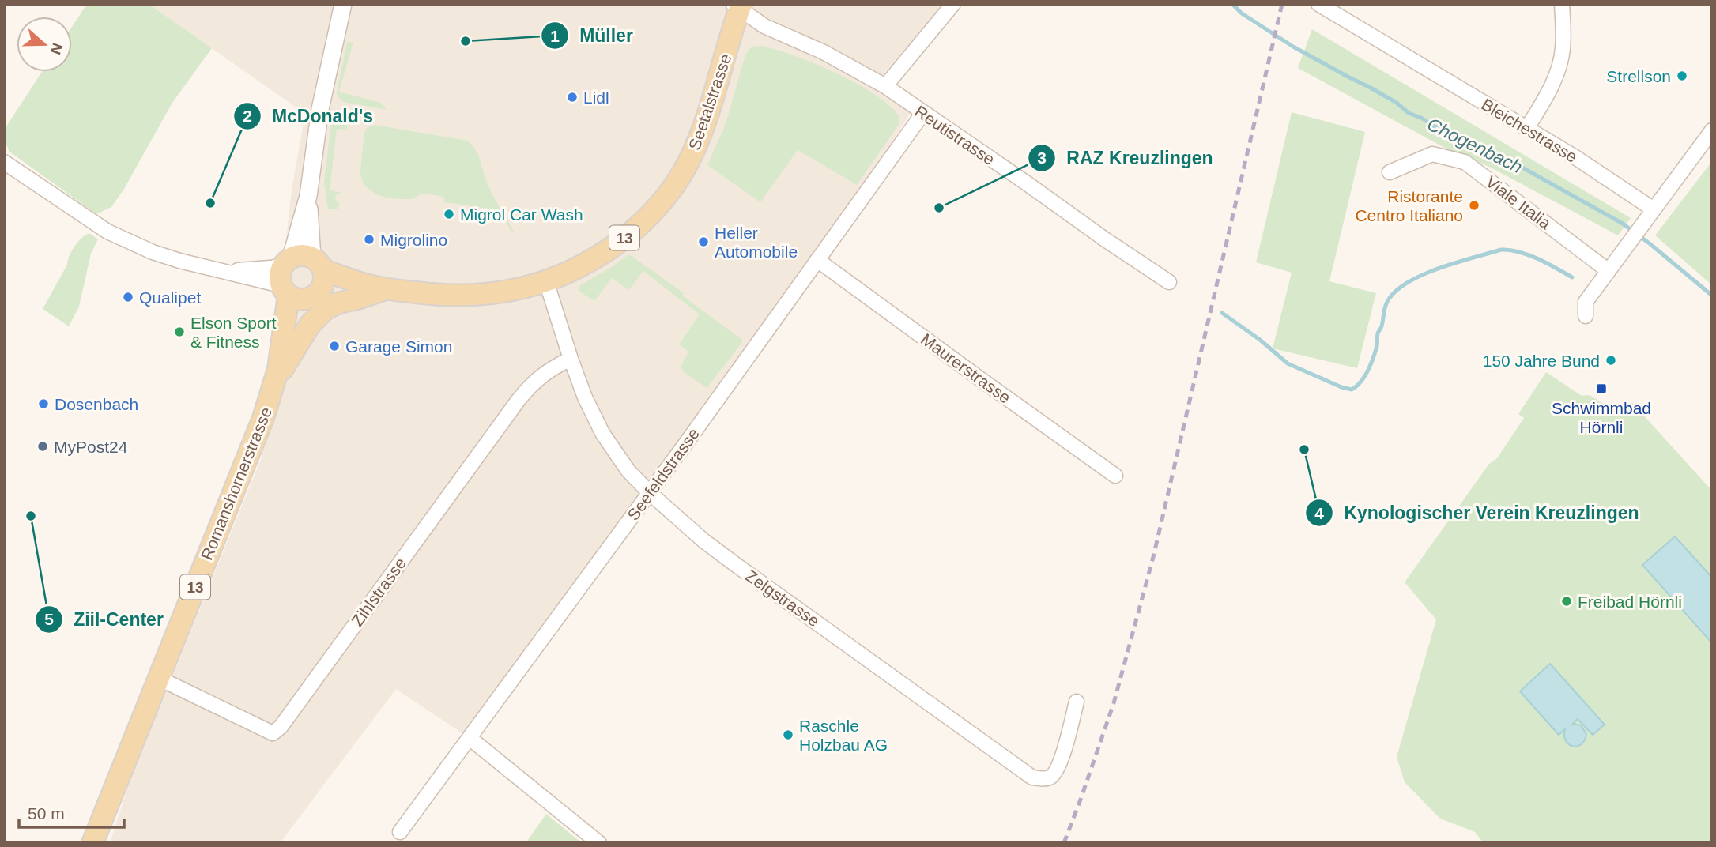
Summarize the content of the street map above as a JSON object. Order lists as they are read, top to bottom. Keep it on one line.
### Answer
{"streets":{"main road":["Seetalstrasse","13","Romanshornerstrasse"],"street":["Bleichestrasse","Reutistrasse","Viale Italia","Maurerstrasse","Seefeldstrasse","Zihlstrasse","Zelgstrasse"]},"crossings":[["Seetalstrasse","Reutistrasse"],["Seetalstrasse","13"],["Seetalstrasse","Romanshornerstrasse"],["Seetalstrasse","Zelgstrasse"],["Reutistrasse","Seefeldstrasse"],["13","Romanshornerstrasse"],["Maurerstrasse","Seefeldstrasse"],["Seefeldstrasse","Zelgstrasse"],["Romanshornerstrasse","Zihlstrasse"],["Zihlstrasse","Zelgstrasse"]],"water":["Chogenbach"],"places":{"other":["Müller","Strellson","Lidl","McDonald's","Ristorante Centro Italiano","RAZ Kreuzlingen","Migrol Car Wash","Migrolino","Heller Automobile","Qualipet","Elson Sport & Fitness","Garage Simon","150 Jahre Bund","Dosenbach","MyPost24","Kynologischer Verein Kreuzlingen","Ziil-Center","Freibad Hörnli","Raschle Holzbau AG"],"transit":["Schwimmbad Hörnli"]},"scale_bar":"50 m","north":"right"}
